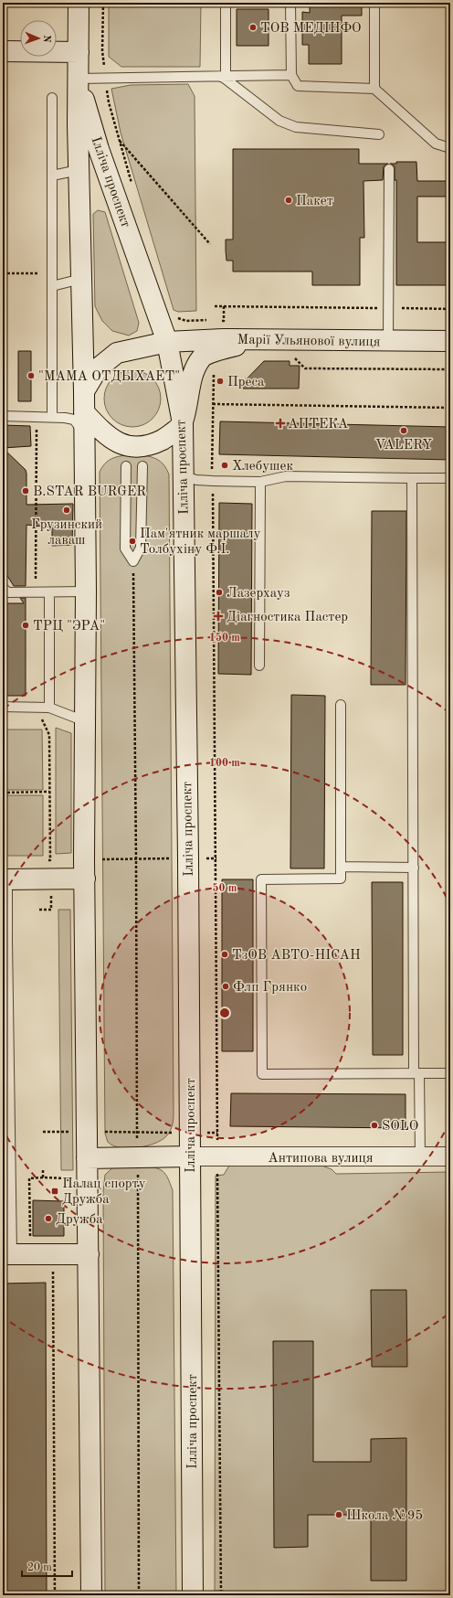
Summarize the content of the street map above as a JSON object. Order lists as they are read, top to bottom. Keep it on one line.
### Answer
{"streets":{"main road":["Ілліча проспект","Марії Ульянової вулиця"],"street":["Антипова вулиця"]},"crossings":[["Ілліча проспект","Марії Ульянової вулиця"],["Ілліча проспект","Антипова вулиця"]],"places":{"other":["ТОВ МЕДІНФО","Пакет","\"МАМА ОТДЫХАЕТ\"","Преса","VALERY","Хлебушек","B.STAR BURGER","Грузинский лаваш","Пам'ятник маршалу Толбухіну Ф.І.","Лазерхауз","ТРЦ \"ЭРА\"","ТзОВ АВТО-НІСАН","Флп Грянко","SOLO","Дружба","Школа №95"],"health":["АПТЕКА","Діагностика Пастер"],"transit":["Палац спорту Дружба"]},"scale_bar":"20 m","north":"right","rings":["150 m","100 m","50 m"]}
